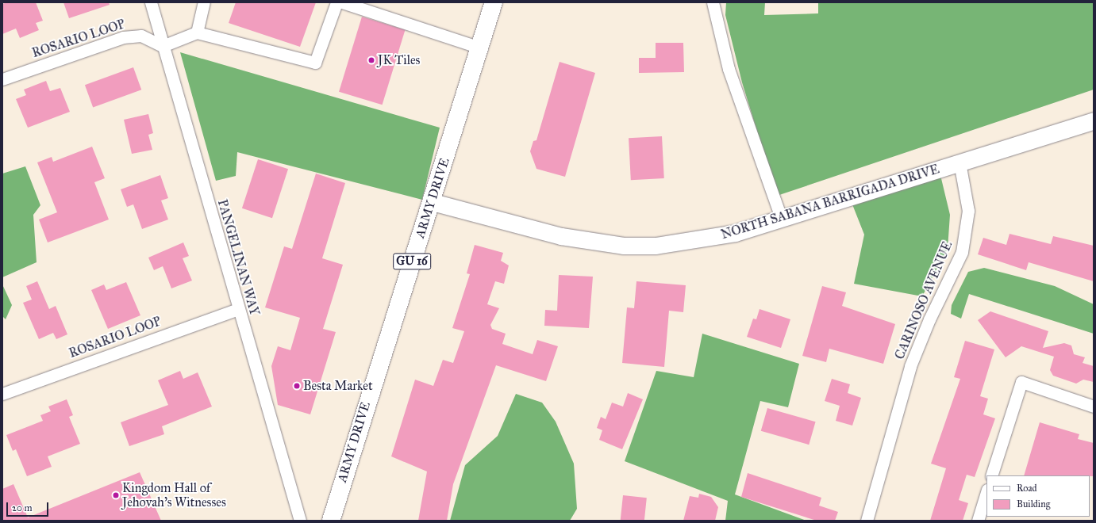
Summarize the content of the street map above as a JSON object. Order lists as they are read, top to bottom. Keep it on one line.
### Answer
{"streets":{"main road":["ARMY DRIVE","NORTH SABANA BARRIGADA DRIVE","GU 16"],"street":["ROSARIO LOOP","PANGELINAN WAY","CARINOSO AVENUE"]},"crossings":[["ROSARIO LOOP","PANGELINAN WAY"],["ARMY DRIVE","NORTH SABANA BARRIGADA DRIVE"],["NORTH SABANA BARRIGADA DRIVE","CARINOSO AVENUE"]],"places":["JK Tiles","Besta Market","Kingdom Hall of Jehovah’s Witnesses"],"legend":["Road","Building"],"scale_bar":"20 m"}
